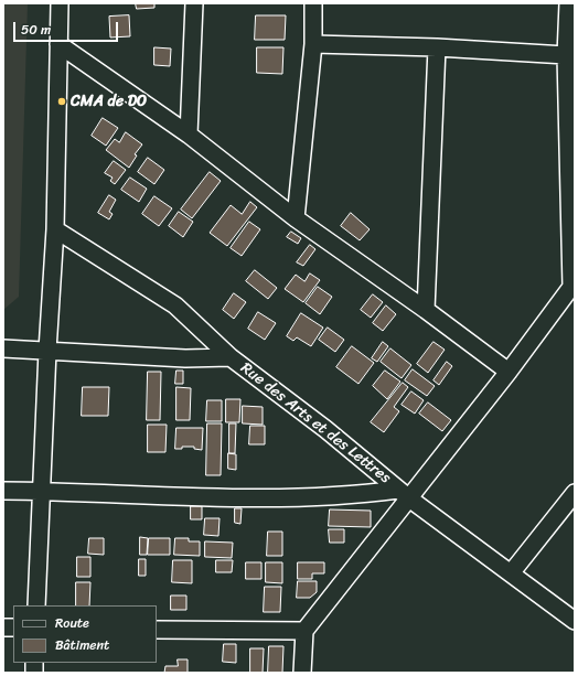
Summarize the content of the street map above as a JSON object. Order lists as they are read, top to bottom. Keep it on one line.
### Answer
{"streets":{"street":["Rue des Arts et des Lettres"]},"places":["CMA de DO"],"legend":["Route","Bâtiment"],"scale_bar":"50 m"}
